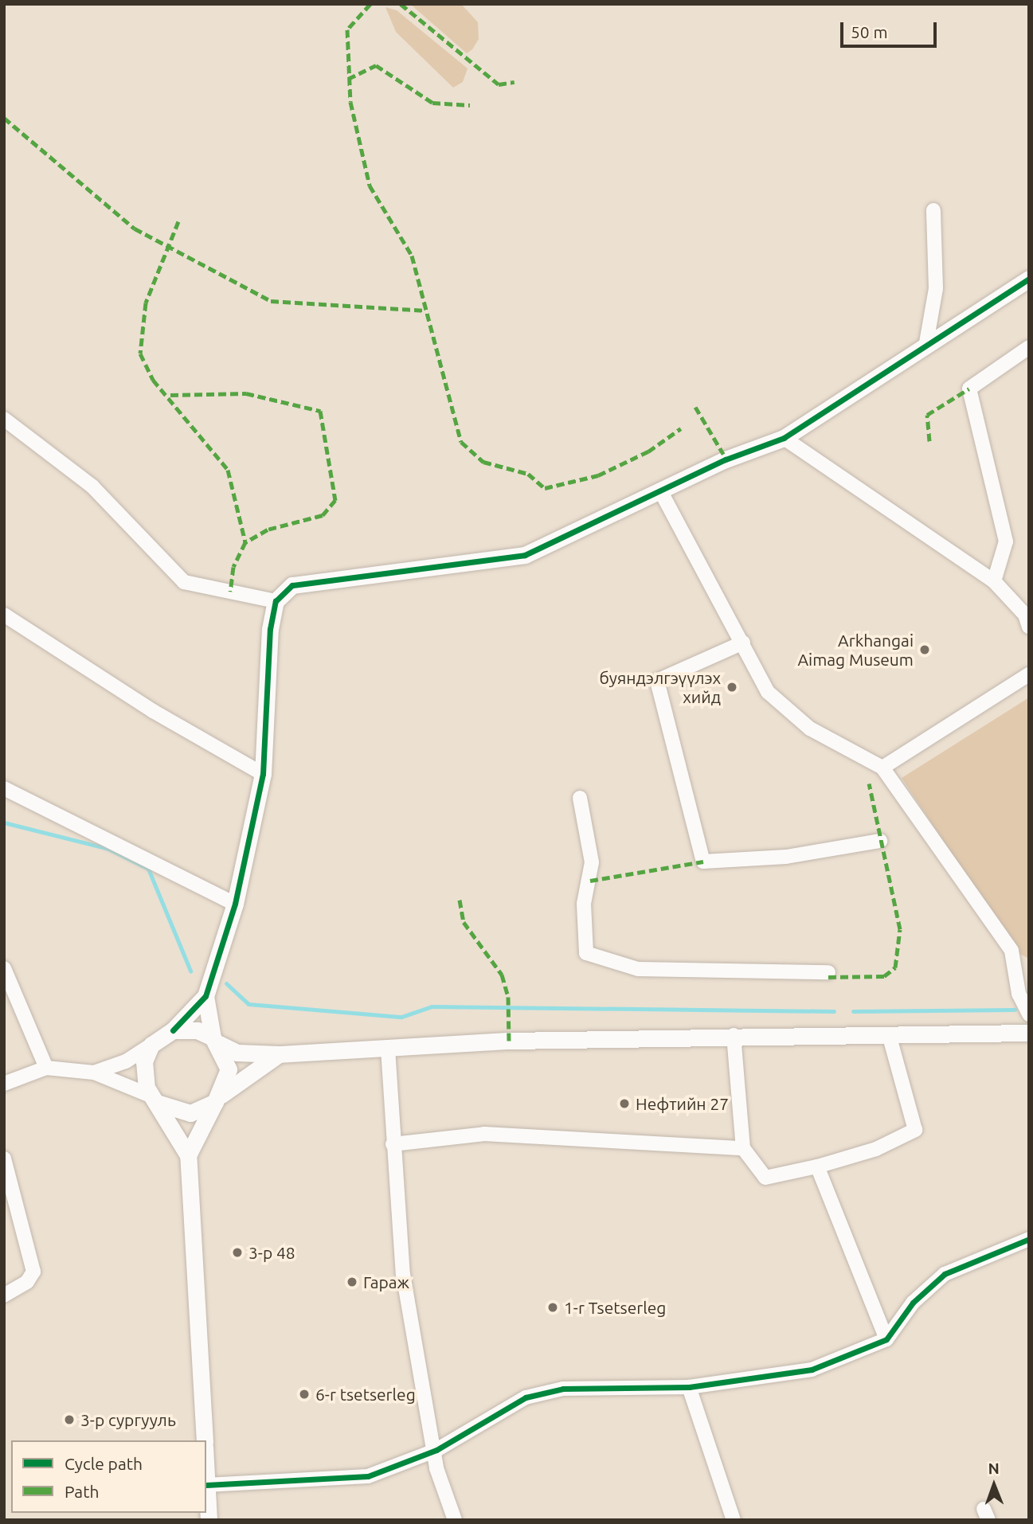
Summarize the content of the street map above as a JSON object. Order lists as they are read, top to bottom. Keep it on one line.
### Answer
{"places":["Arkhangai Aimag Museum","буяндэлгэүүлэх хийд","Нефтийн 27","3-р 48","Гараж","1-r Tsetserleg","6-r tsetserleg","3-р сургууль"],"legend":["Cycle path","Path"],"scale_bar":"50 m","north":"top"}
